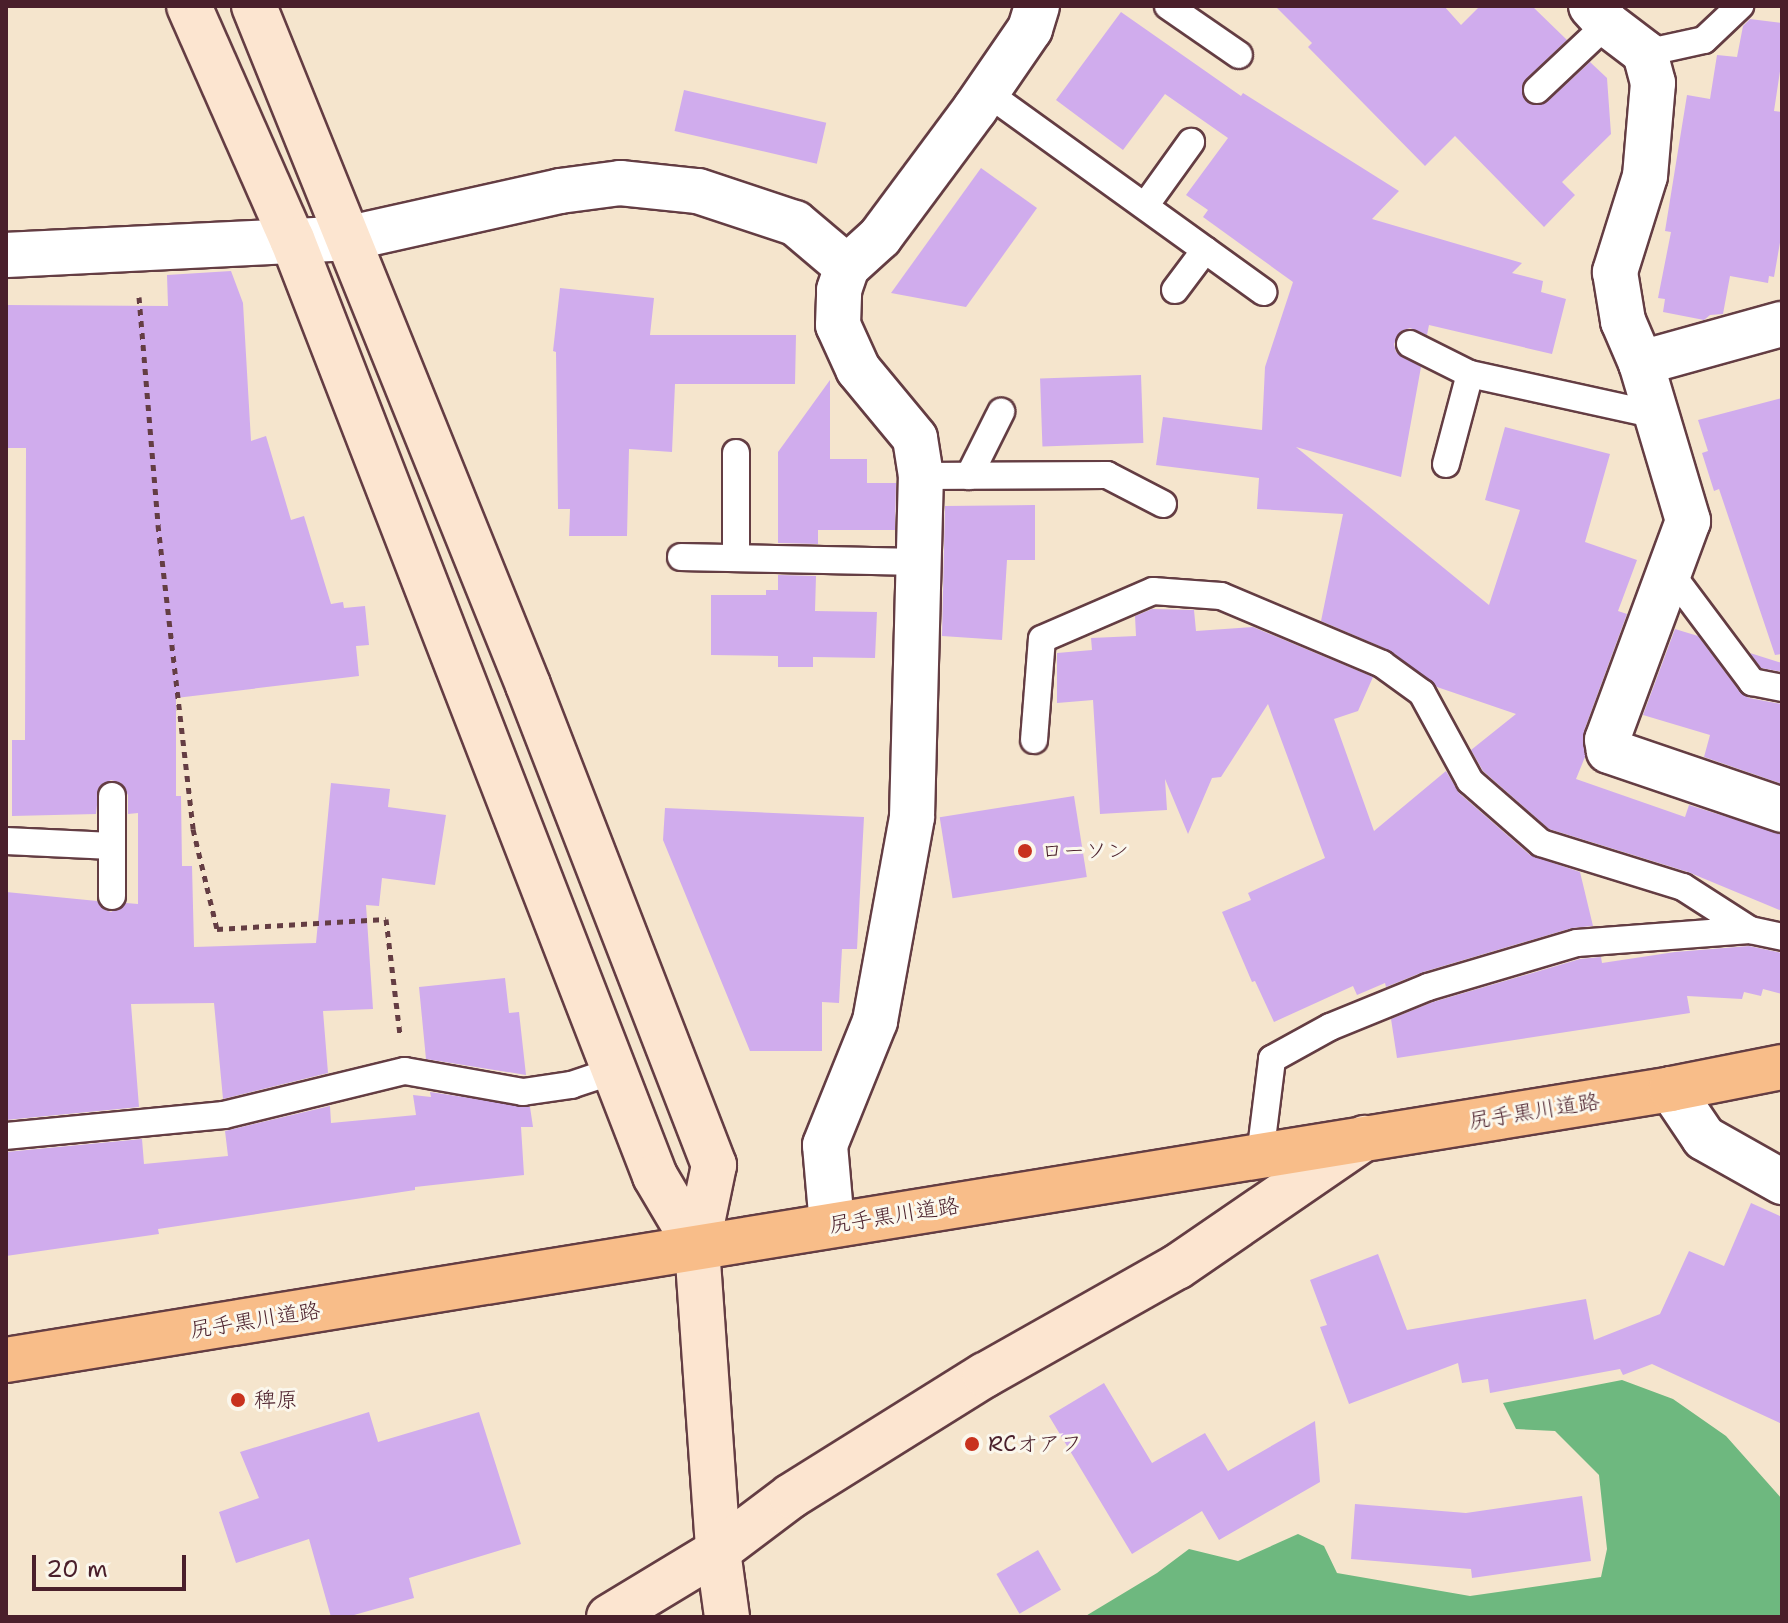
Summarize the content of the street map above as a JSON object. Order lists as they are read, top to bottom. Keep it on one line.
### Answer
{"streets":{"main road":["尻手黒川道路"]},"places":["ローソン","稗原","RCオアフ"],"scale_bar":"20 m"}
